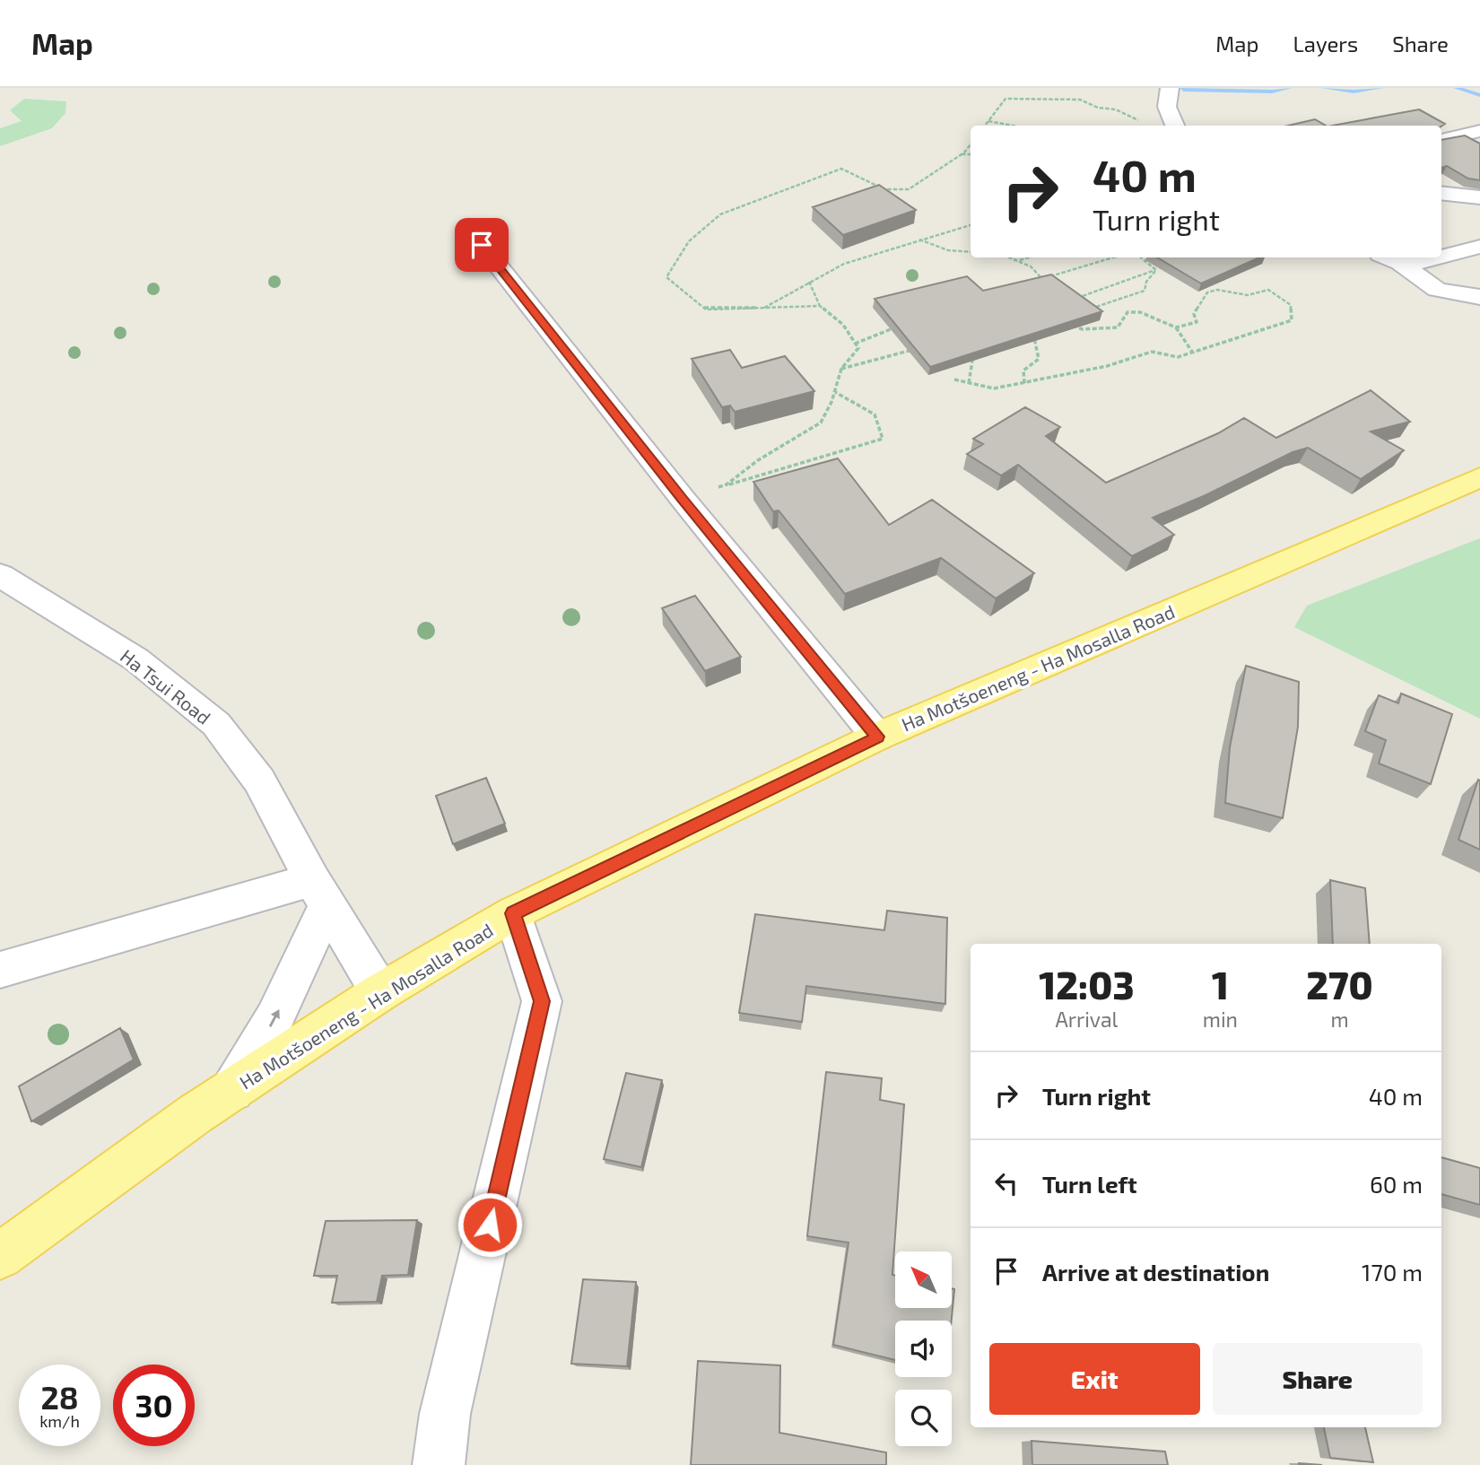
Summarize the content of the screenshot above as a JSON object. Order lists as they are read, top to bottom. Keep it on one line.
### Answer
{"streets":{"main road":["Ha Motšoeneng - Ha Mosalla Road"],"street":["Ha Tsui Road"]},"crossings":[["Ha Motšoeneng - Ha Mosalla Road","Ha Tsui Road"]],"north":"top left","page":{"header":"Map","nav":["Map","Layers","Share"],"turn":["40 m","Turn right"],"eta":["12:03","Arrival","1","min","270","m"],"list":[{"name":"Turn right","value":"40 m"},{"name":"Turn left","value":"60 m"},{"name":"Arrive at destination","value":"170 m"}],"buttons":["Exit","Share"],"speed":"28 km/h","limit":"30"}}
